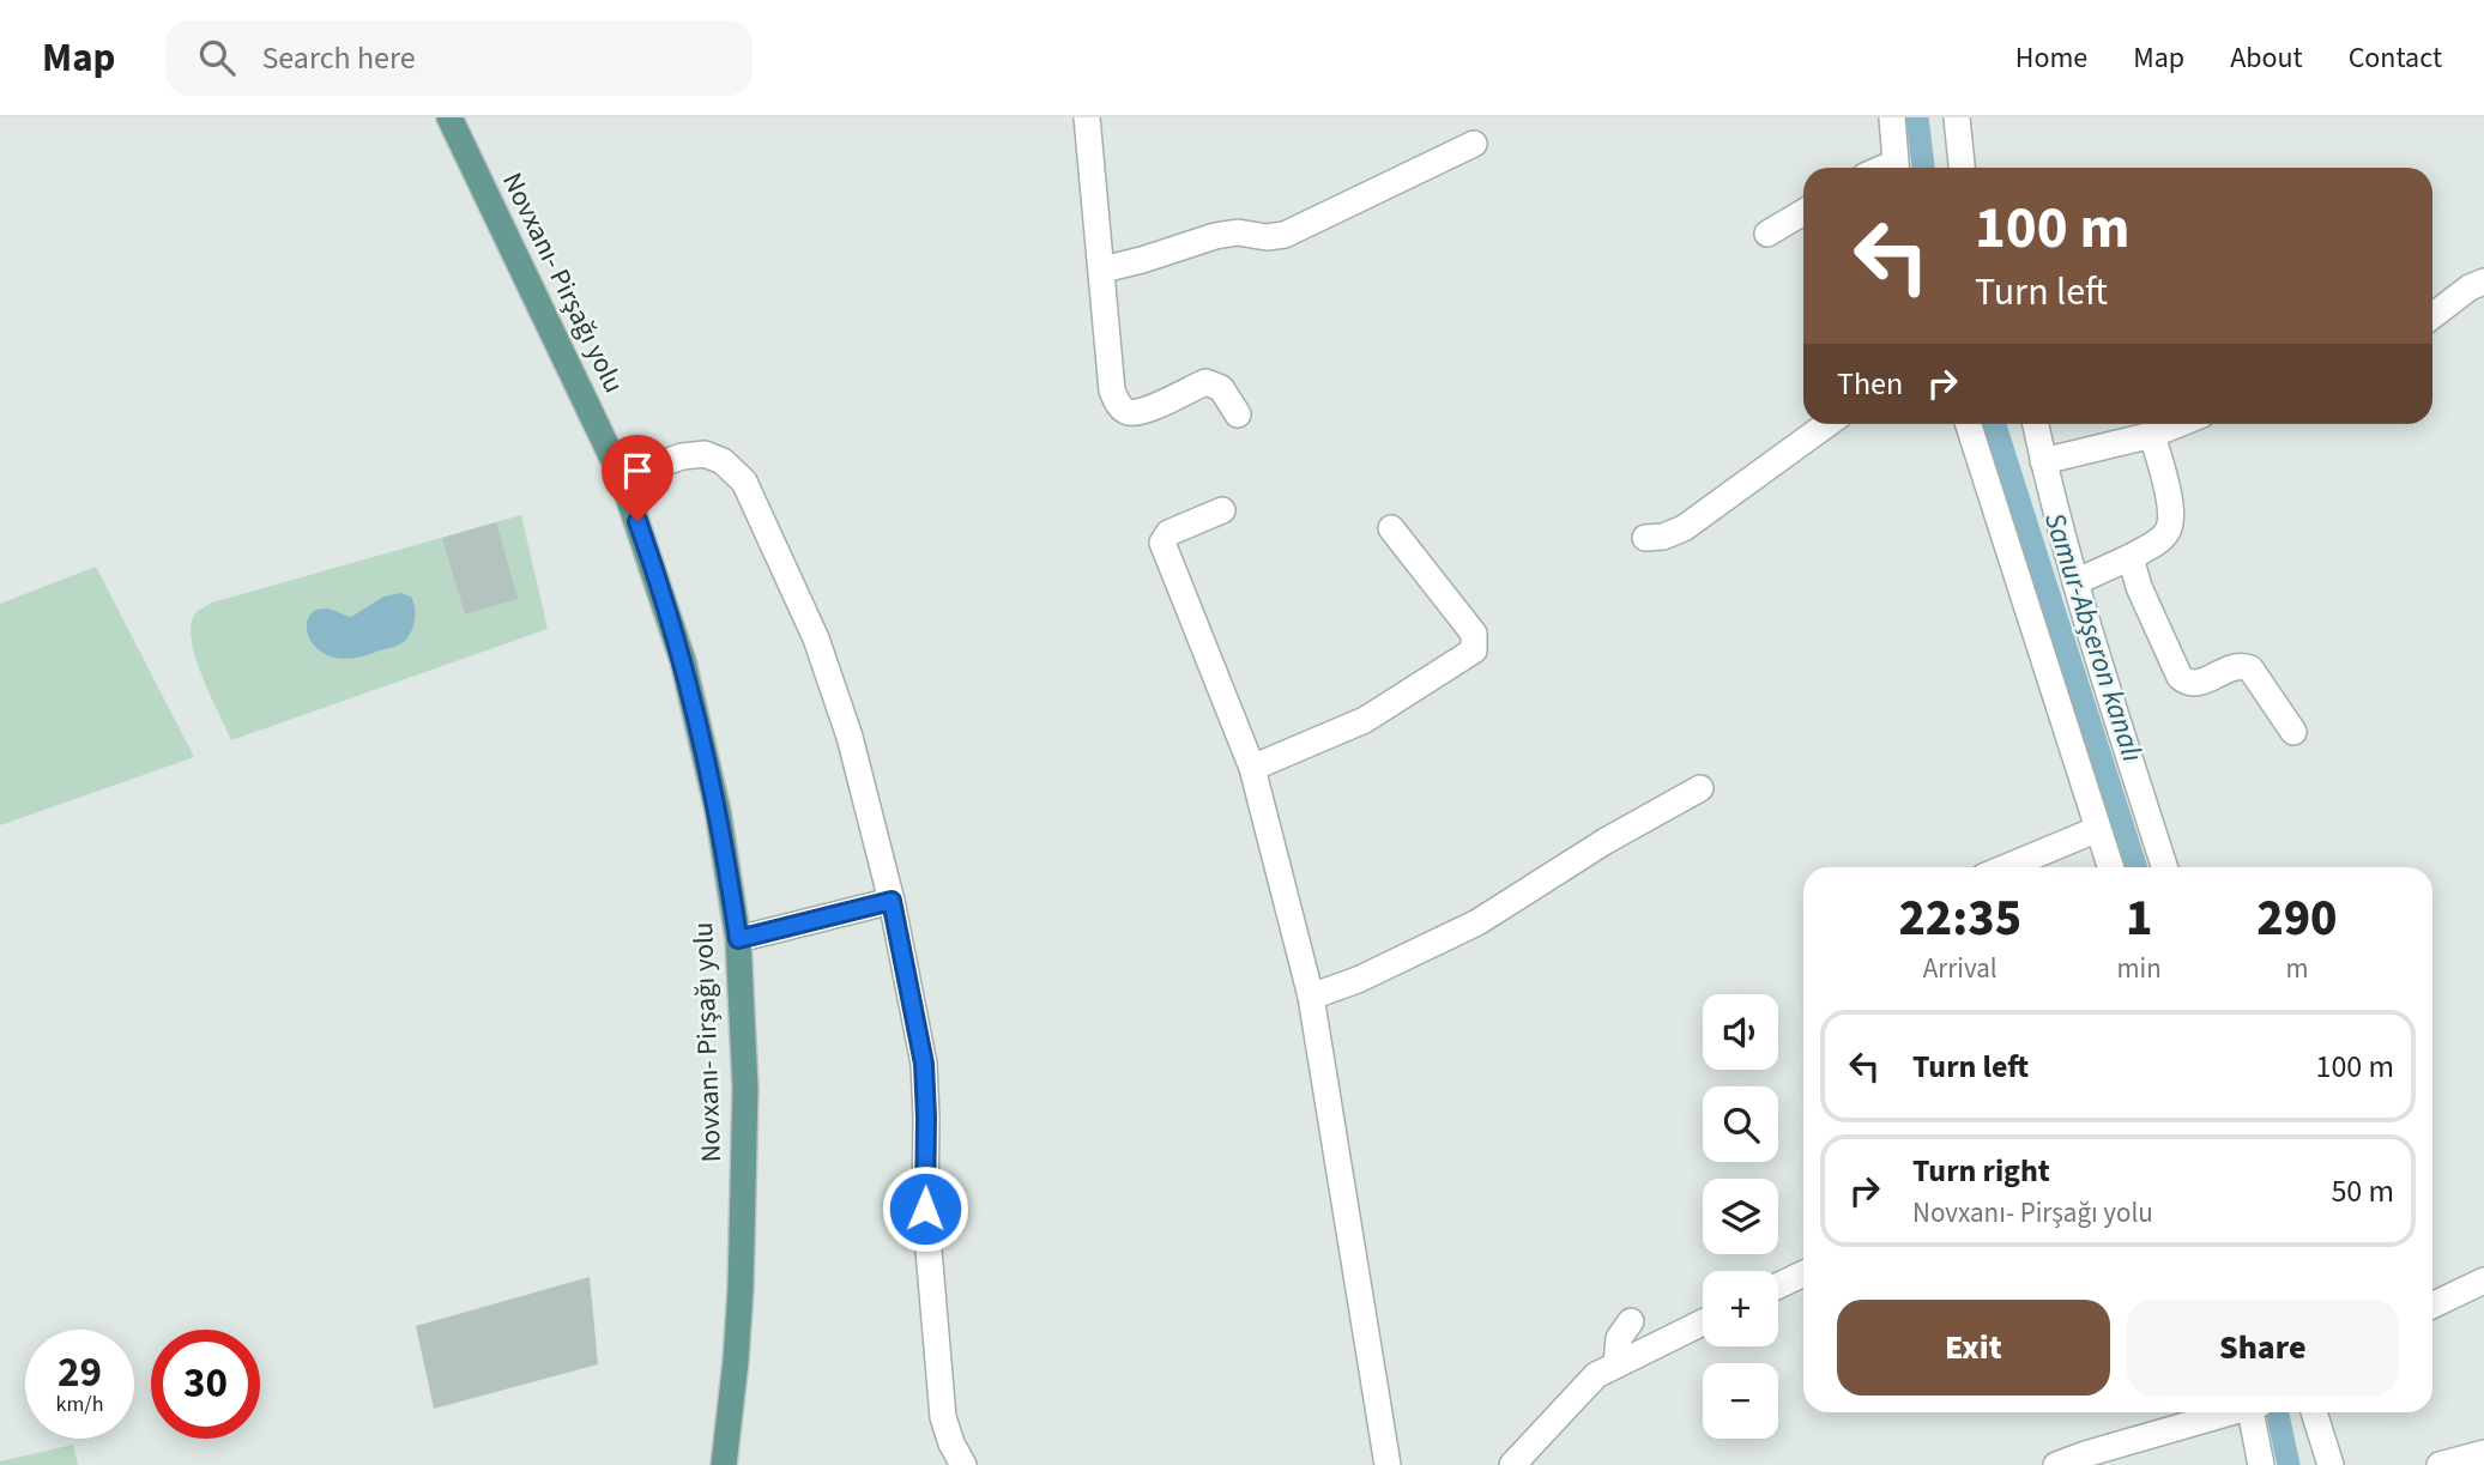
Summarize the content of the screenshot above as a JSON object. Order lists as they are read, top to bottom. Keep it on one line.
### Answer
{"streets":{"main road":["Novxanı- Pirşağı yolu"]},"water":["Samur-Abşeron kanalı"],"page":{"header":"Map","search":"Search here","nav":["Home","Map","About","Contact"],"turn":["100 m","Turn left"],"then":"Then","eta":["22:35","Arrival","1","min","290","m"],"map_buttons":["+","−"],"list":[{"name":"Turn left","value":"100 m"},{"name":"Turn right","note":"Novxanı- Pirşağı yolu","value":"50 m"}],"buttons":["Exit","Share"],"speed":"29 km/h","limit":"30"}}
